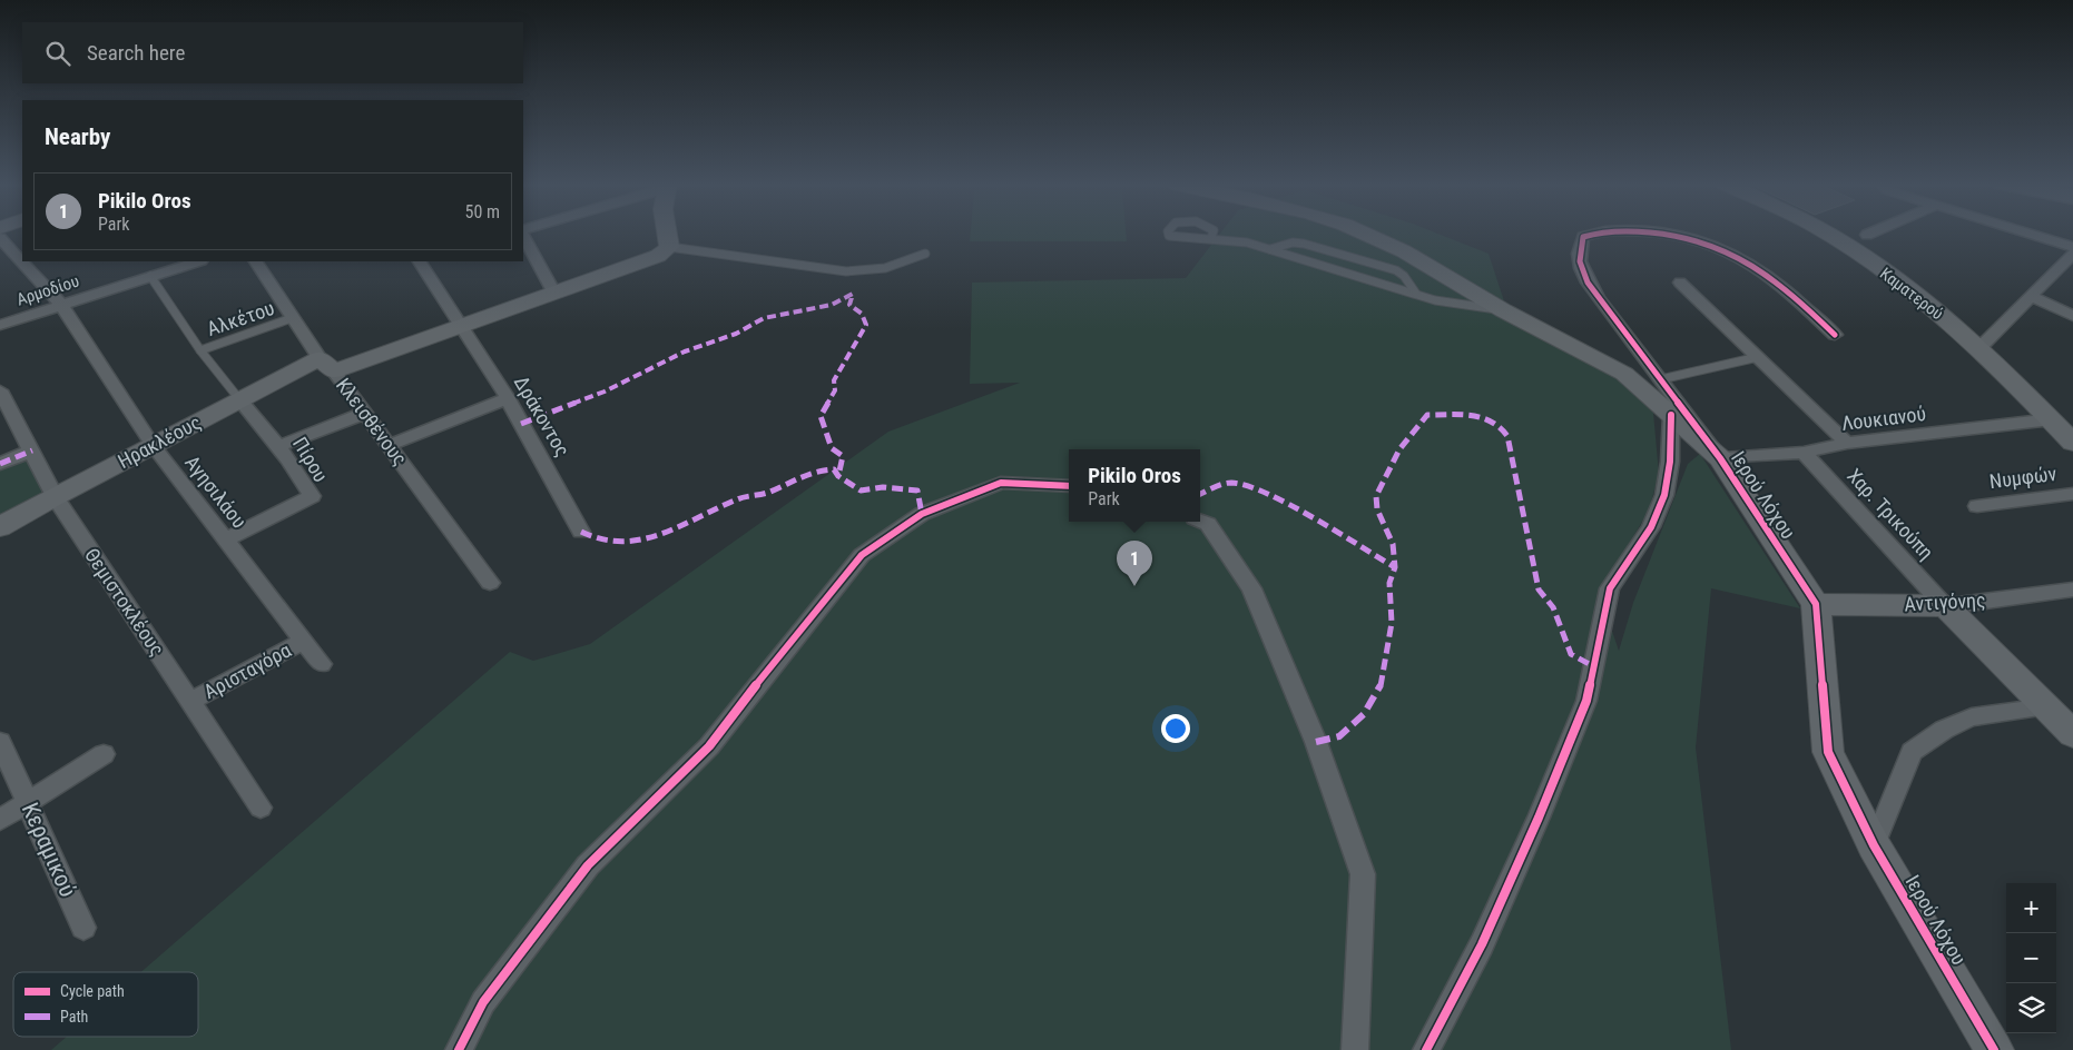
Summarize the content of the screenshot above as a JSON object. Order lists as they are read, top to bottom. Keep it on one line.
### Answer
{"streets":{"street":["Αρμοδίου","Καματερού","Δράκοντος","Λουκιανού","Κλεισθένους","Ηρακλέους","Πίρου","Νυμφών","Αγησιλάου","Ιερού Λόχου","Χαρ. Τρικούπη","Θεμιστοκλέους","Αντιγόνης","Αρισταγόρα","Κεραμικού"],"lane":["Αλκέτου"]},"crossings":[["Αρμοδίου","Αγησιλάου"],["Καματερού","Λουκιανού"],["Αλκέτου","Κλεισθένους"],["Δράκοντος","Ηρακλέους"],["Λουκιανού","Ιερού Λόχου"],["Λουκιανού","Χαρ. Τρικούπη"],["Κλεισθένους","Ηρακλέους"],["Ηρακλέους","Πίρου"],["Ηρακλέους","Αγησιλάου"],["Ηρακλέους","Θεμιστοκλέους"],["Πίρου","Αγησιλάου"],["Αγησιλάου","Αρισταγόρα"],["Ιερού Λόχου","Αντιγόνης"],["Χαρ. Τρικούπη","Αντιγόνης"],["Θεμιστοκλέους","Αρισταγόρα"]],"legend":["Cycle path","Path"],"page":{"search":"Search here","heading":"Nearby","list":[{"mark":"1","name":"Pikilo Oros","note":"Park","value":"50 m"}],"popup":["Pikilo Oros","Park"],"pins":"1","map_buttons":["+","−"]}}
